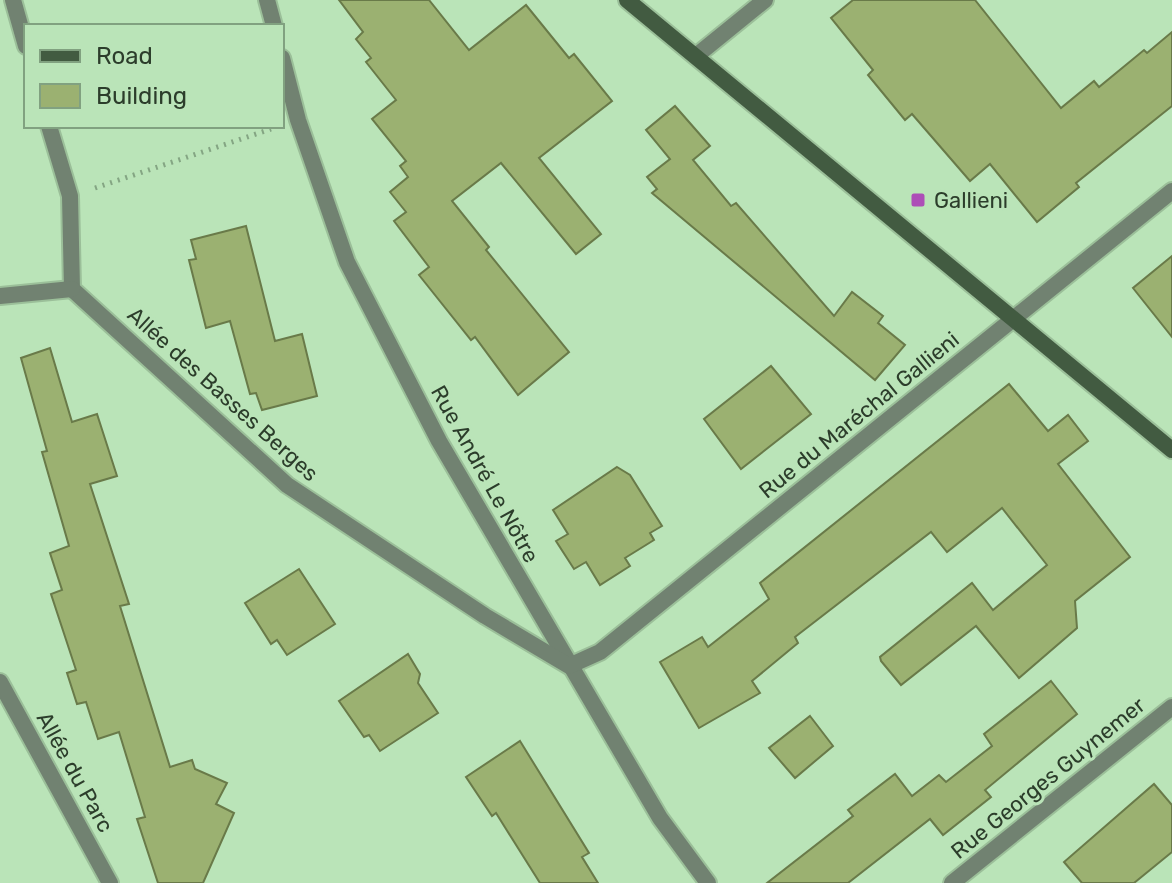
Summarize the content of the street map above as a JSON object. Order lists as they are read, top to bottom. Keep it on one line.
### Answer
{"streets":{"street":["Allée des Basses Berges","Rue du Maréchal Gallieni","Rue André Le Nôtre","Allée du Parc","Rue Georges Guynemer"]},"crossings":[["Allée des Basses Berges","Rue du Maréchal Gallieni"],["Allée des Basses Berges","Rue André Le Nôtre"],["Rue du Maréchal Gallieni","Rue André Le Nôtre"]],"places":{"transit":["Gallieni"]},"legend":["Road","Building"]}
